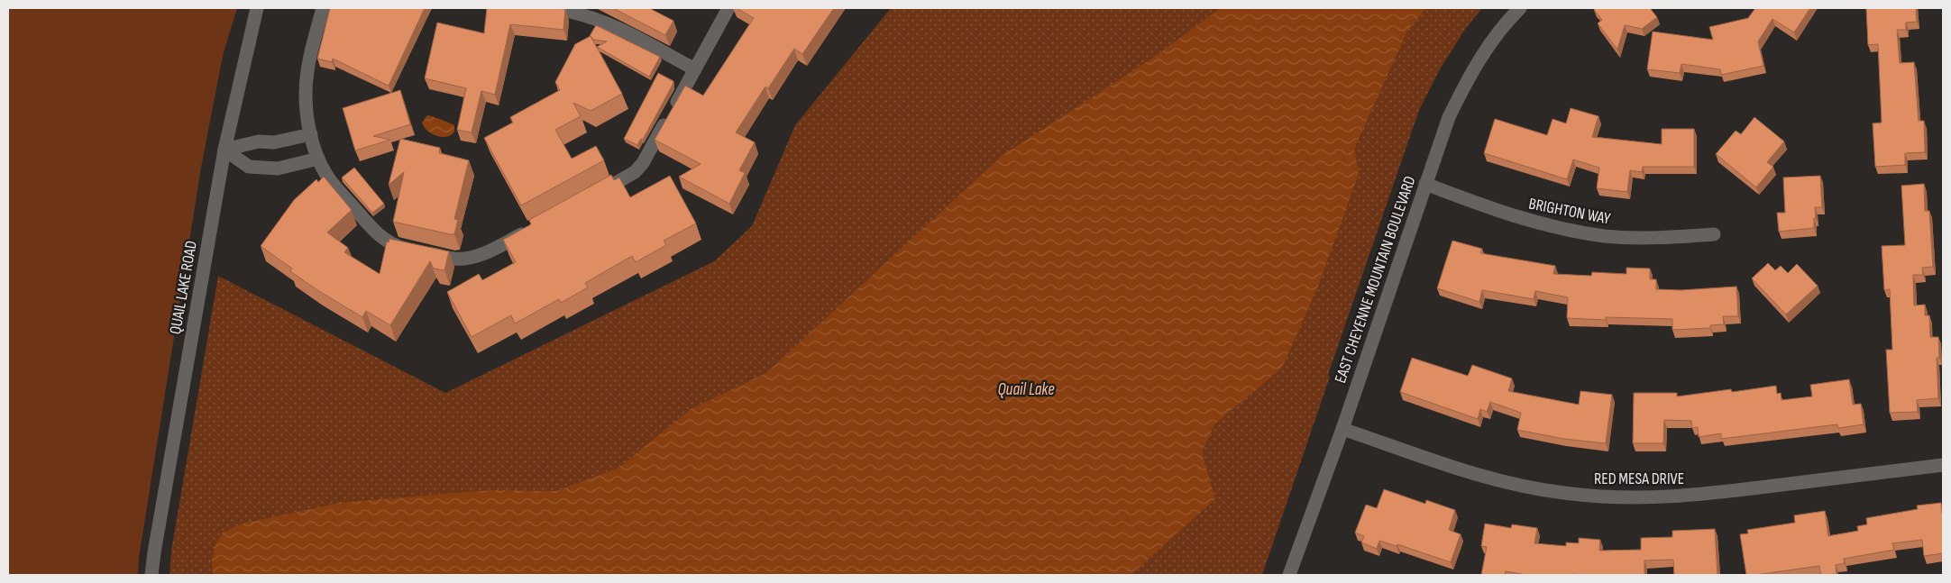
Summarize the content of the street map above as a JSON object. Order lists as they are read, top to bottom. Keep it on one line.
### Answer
{"streets":{"street":["BRIGHTON WAY","EAST CHEYENNE MOUNTAIN BOULEVARD","QUAIL LAKE ROAD","RED MESA DRIVE"]},"crossings":[["BRIGHTON WAY","EAST CHEYENNE MOUNTAIN BOULEVARD"],["EAST CHEYENNE MOUNTAIN BOULEVARD","RED MESA DRIVE"]],"water":["Quail Lake"]}
